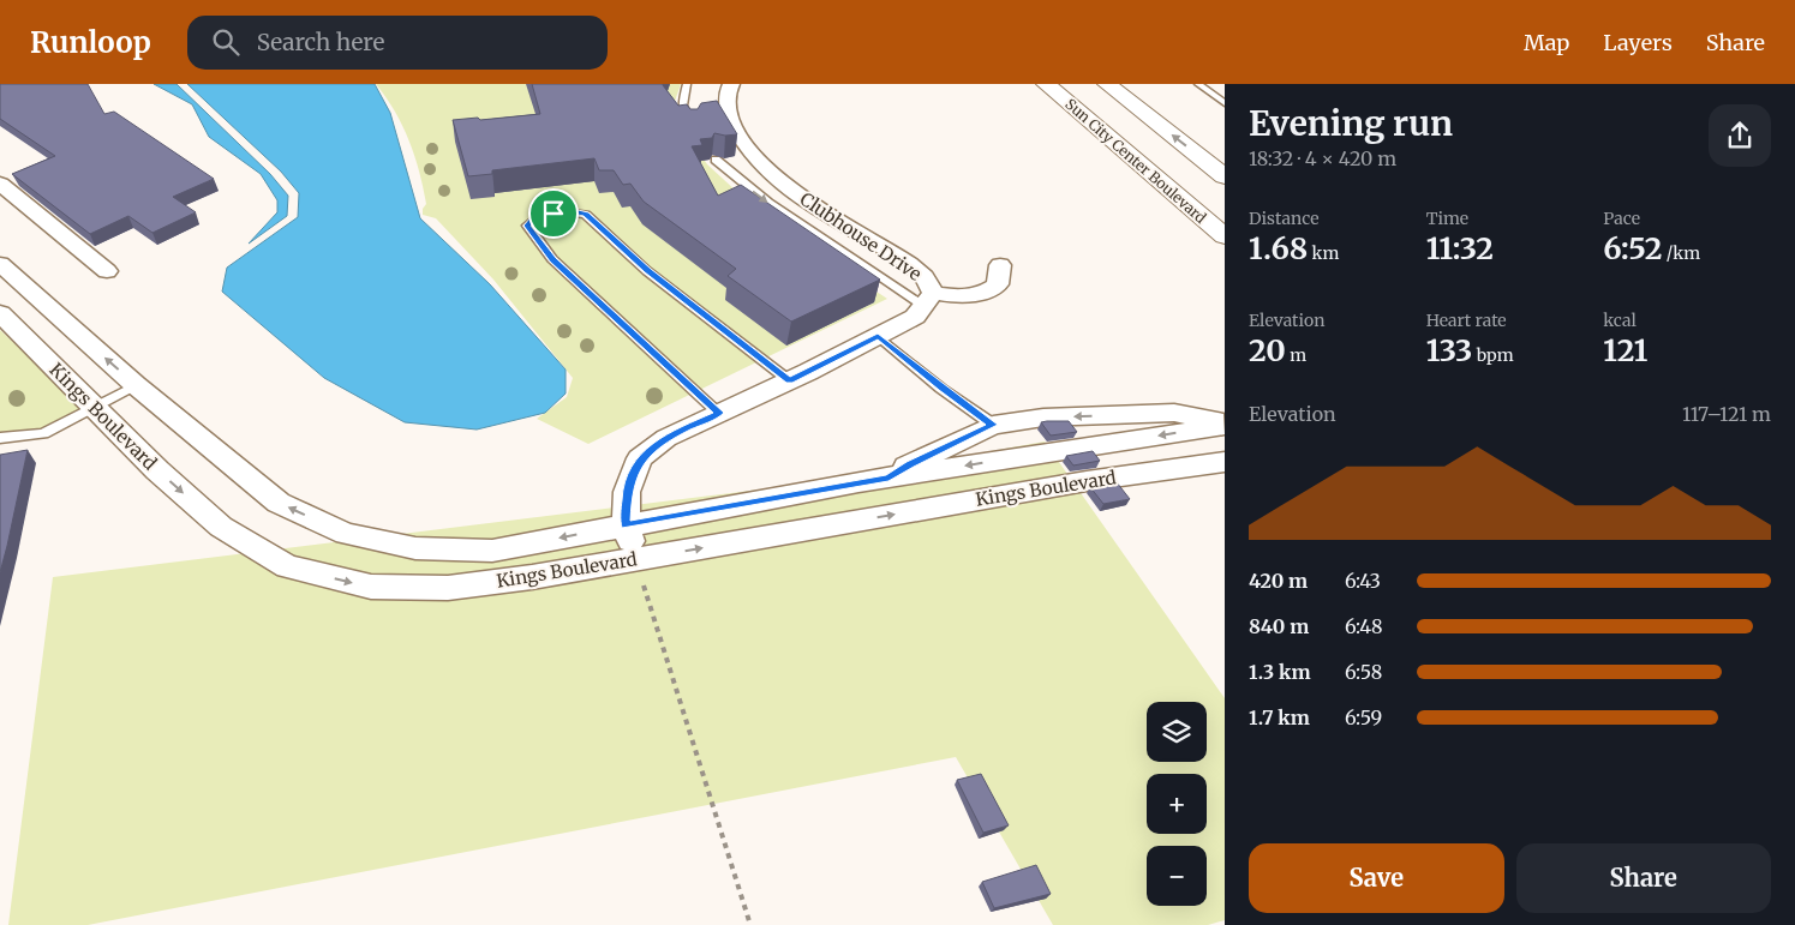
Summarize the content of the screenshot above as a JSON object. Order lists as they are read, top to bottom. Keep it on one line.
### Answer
{"streets":{"main road":["Sun City Center Boulevard"],"street":["Clubhouse Drive","Kings Boulevard"]},"crossings":[["Clubhouse Drive","Kings Boulevard"]],"page":{"header":"Runloop","search":"Search here","nav":["Map","Layers","Share"],"heading":["Evening run","18:32 · 4 × 420 m"],"stats":[["Distance","1.68 km"],["Time","11:32"],["Pace","6:52 /km"],["Elevation","20 m"],["Heart rate","133 bpm"],["kcal","121"]],"chart":["Elevation","117–121 m"],"list":[{"name":"420 m","note":"6:43"},{"name":"840 m","note":"6:48"},{"name":"1.3 km","note":"6:58"},{"name":"1.7 km","note":"6:59"}],"map_buttons":["+","−"],"buttons":["Save","Share"]}}
